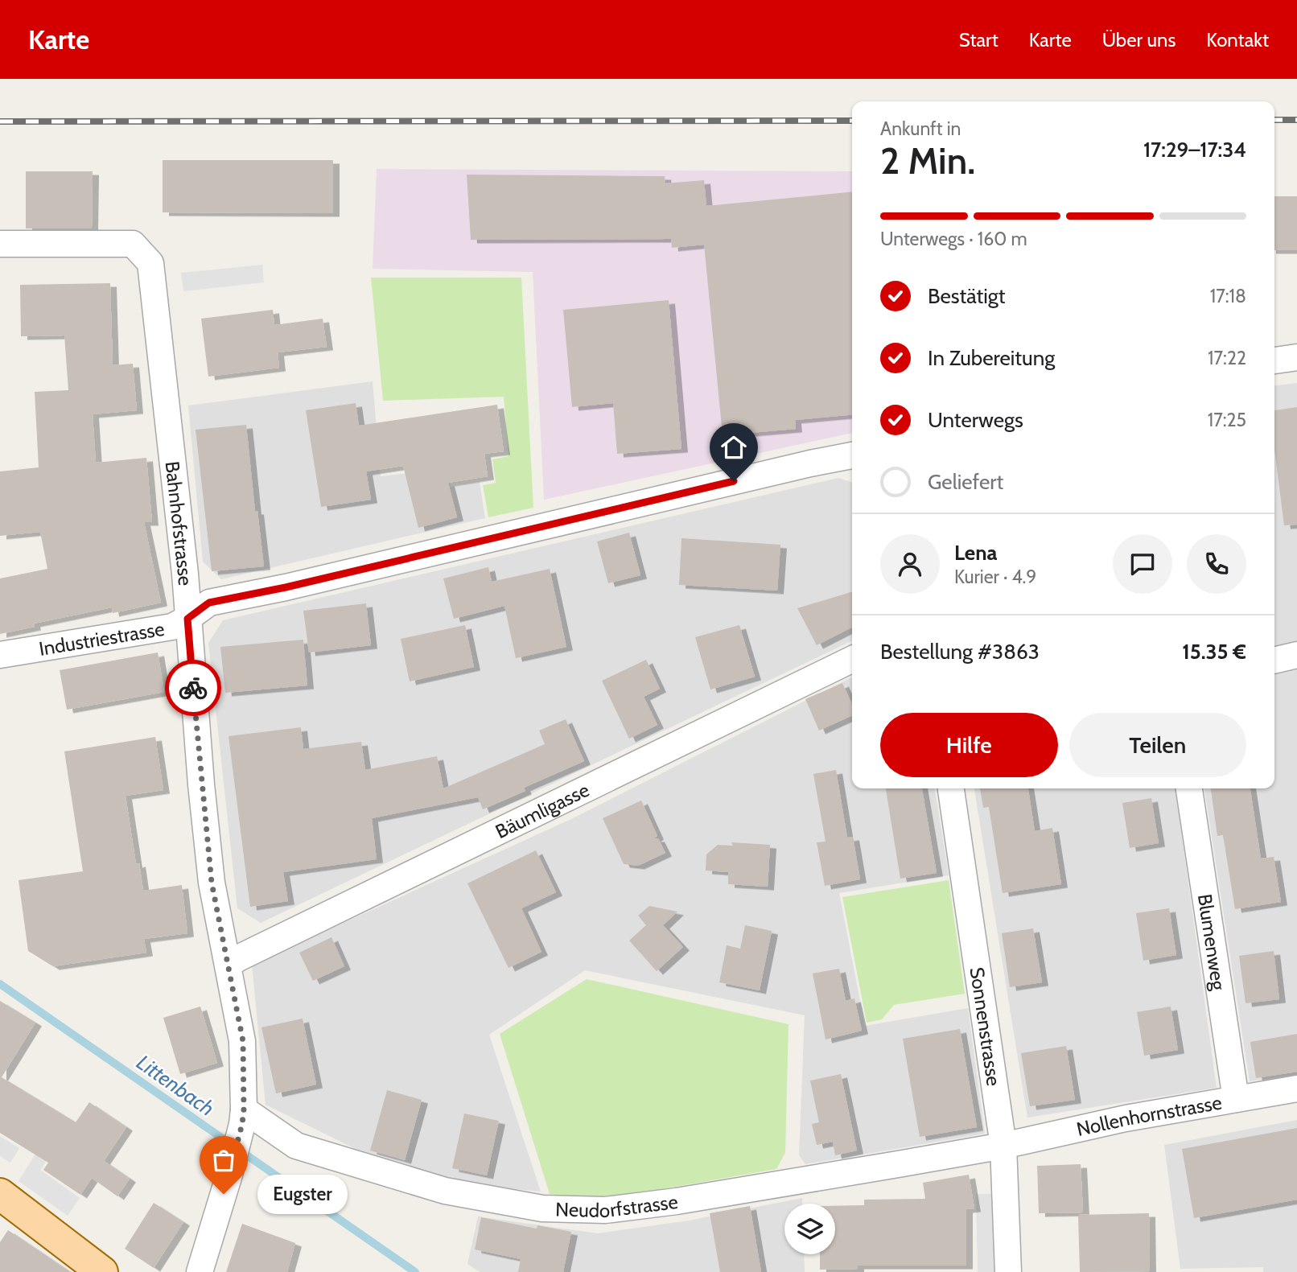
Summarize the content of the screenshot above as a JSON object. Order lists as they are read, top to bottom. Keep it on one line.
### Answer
{"streets":{"street":["Bahnhofstrasse","Industriestrasse","Bäumligasse","Blumenweg","Sonnenstrasse","Nollenhornstrasse","Neudorfstrasse"]},"crossings":[["Bahnhofstrasse","Industriestrasse"],["Bahnhofstrasse","Bäumligasse"],["Bahnhofstrasse","Neudorfstrasse"],["Blumenweg","Nollenhornstrasse"],["Sonnenstrasse","Nollenhornstrasse"],["Sonnenstrasse","Neudorfstrasse"],["Nollenhornstrasse","Neudorfstrasse"]],"water":["Littenbach"],"places":["Eugster"],"page":{"header":"Karte","nav":["Start","Karte","Über uns","Kontakt"],"heading":["2 Min.","Ankunft in","17:29–17:34"],"panel":["Lena","Kurier · 4.9","Bestellung #3863","15.35 €"],"bar":"Unterwegs · 160 m","list":[["Bestätigt","17:18"],["In Zubereitung","17:22"],["Unterwegs","17:25"],"Geliefert"],"buttons":["Hilfe","Teilen"],"bubble":"Eugster"}}
